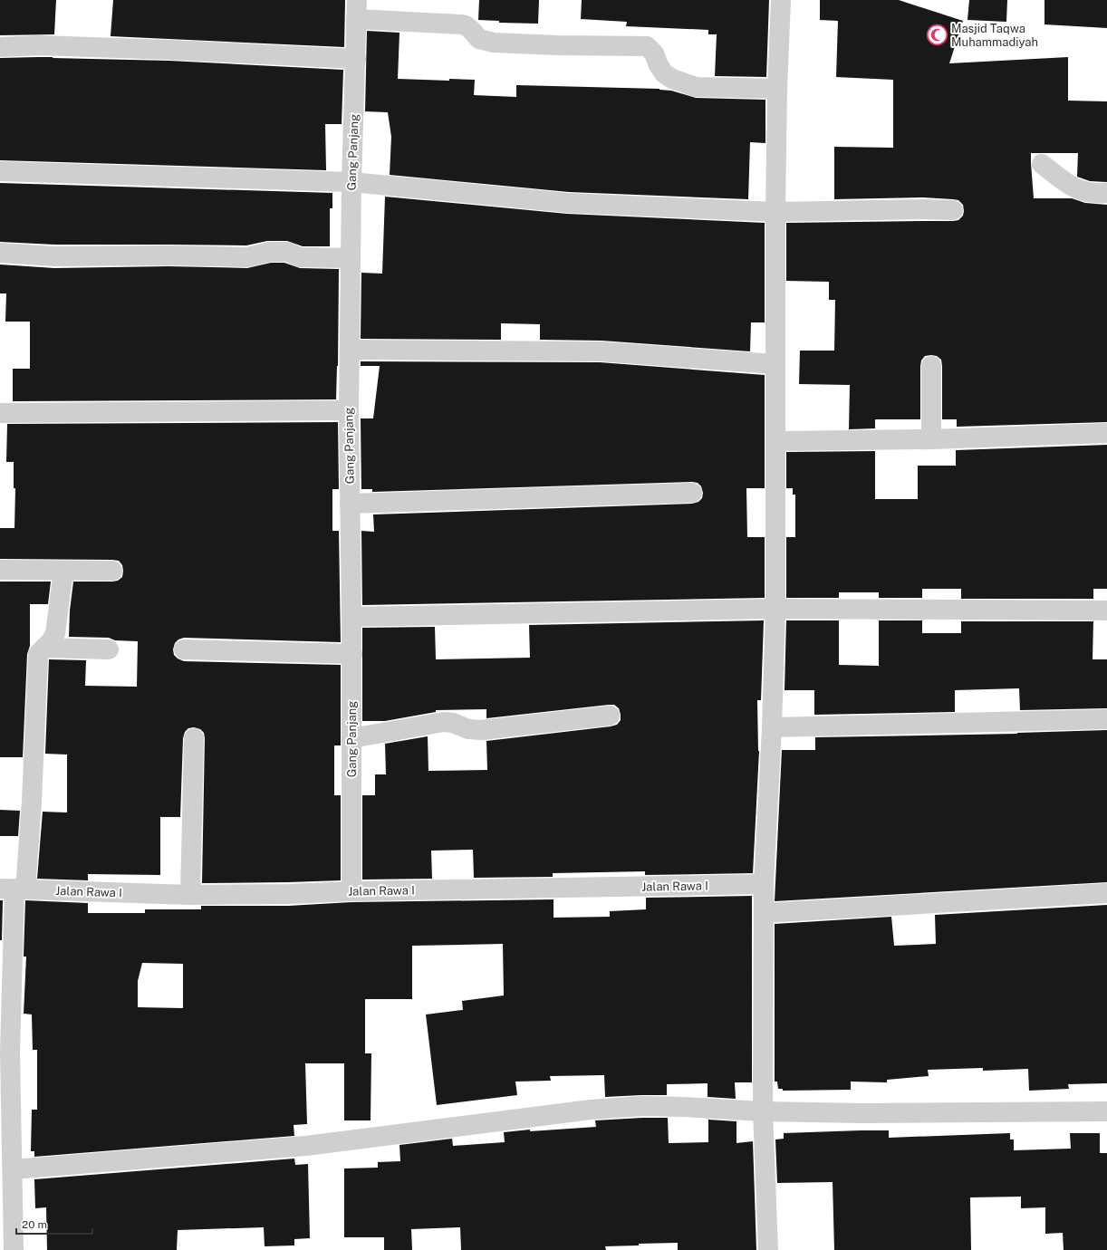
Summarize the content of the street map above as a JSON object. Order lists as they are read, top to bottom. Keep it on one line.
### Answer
{"streets":{"street":["Gang Panjang","Jalan Rawa I"]},"crossings":[["Gang Panjang","Jalan Rawa I"]],"places":{"mosque":["Masjid Taqwa Muhammadiyah"]},"scale_bar":"20 m"}
